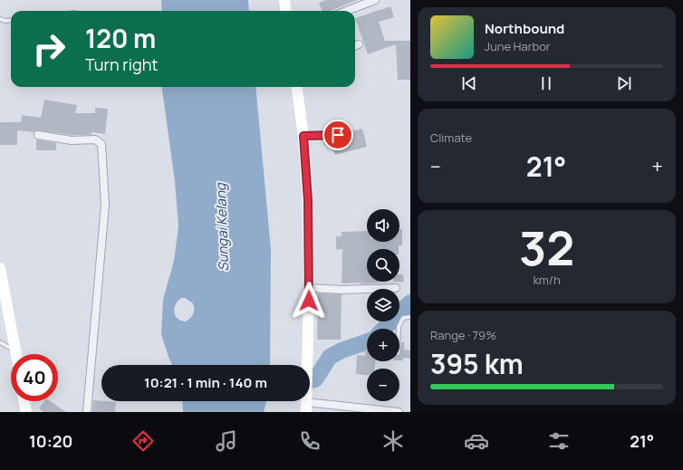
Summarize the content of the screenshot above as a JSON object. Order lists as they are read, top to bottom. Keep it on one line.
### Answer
{"water":["Sungai Kelang"],"page":{"turn":["120 m","Turn right"],"song":["Northbound","June Harbor"],"tile":["Climate",["32","km/h"],["Range · 79%","395 km"]],"heat":["−","21°","+"],"map_buttons":["+","−"],"limit":"40","trip":"10:21 · 1 min · 140 m","tabs":["10:20","21°"]}}
